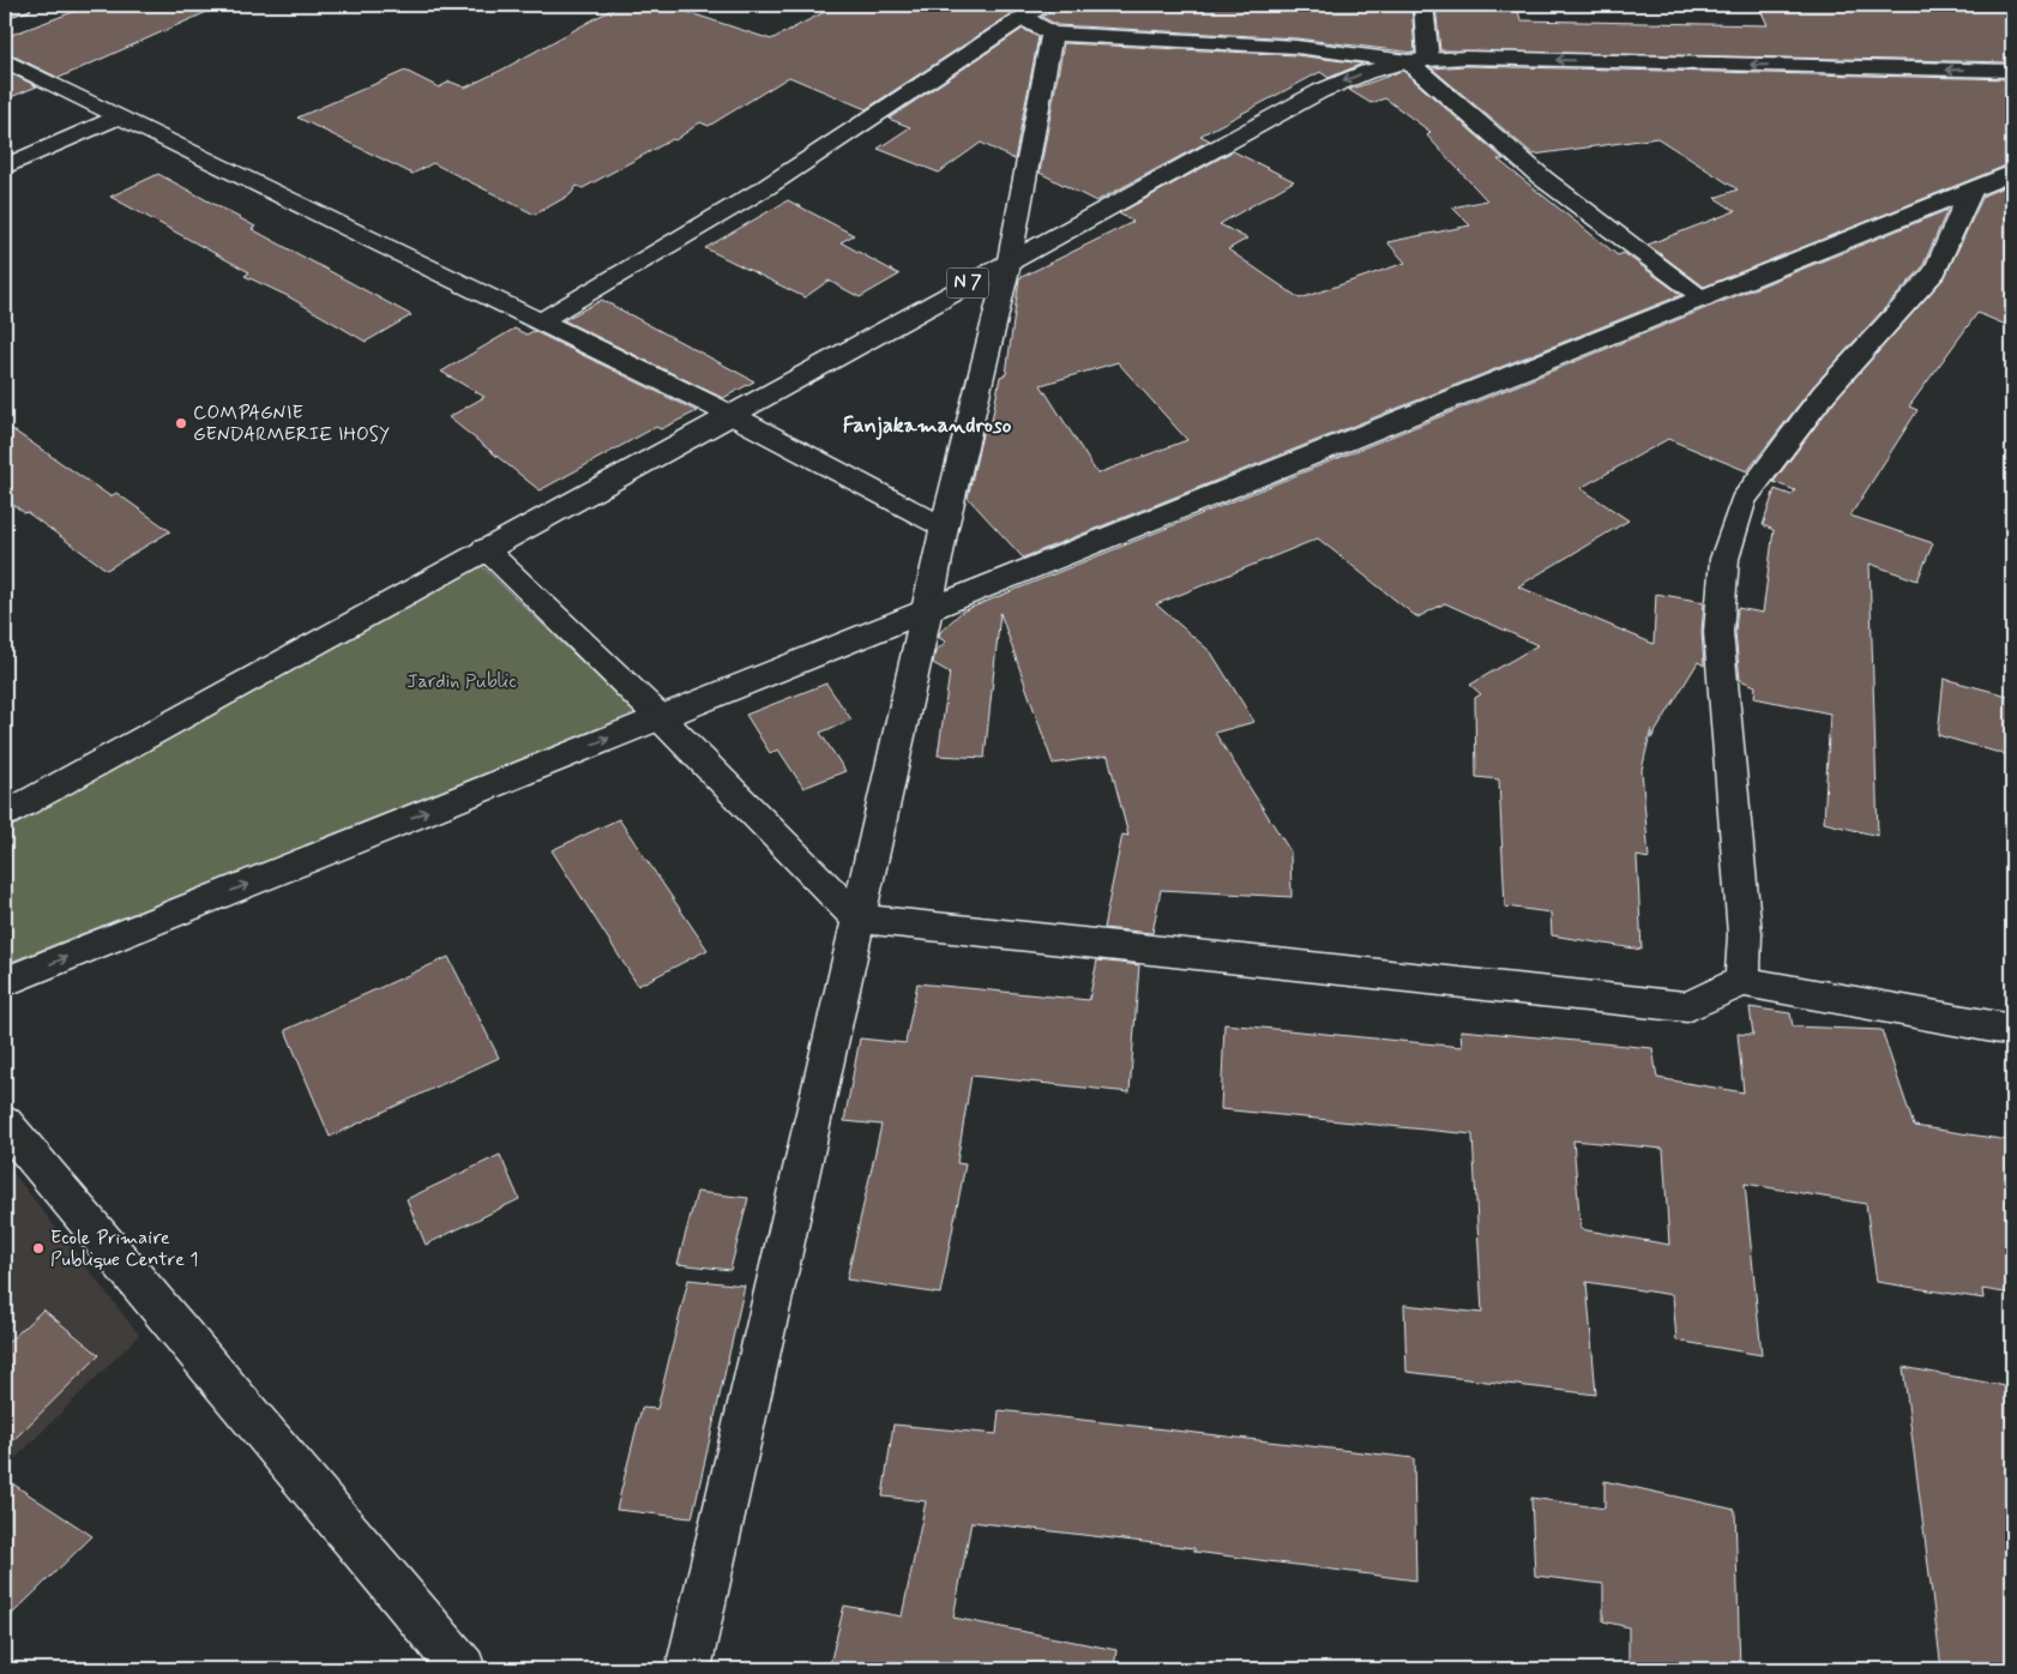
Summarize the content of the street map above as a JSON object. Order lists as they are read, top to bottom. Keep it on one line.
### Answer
{"streets":{"street":["N 7"]},"districts":["Fanjakamandroso"],"parks":["Jardin Public"],"places":["COMPAGNIE GENDARMERIE IHOSY","Ecole Primaire Publique Centre 1"]}
